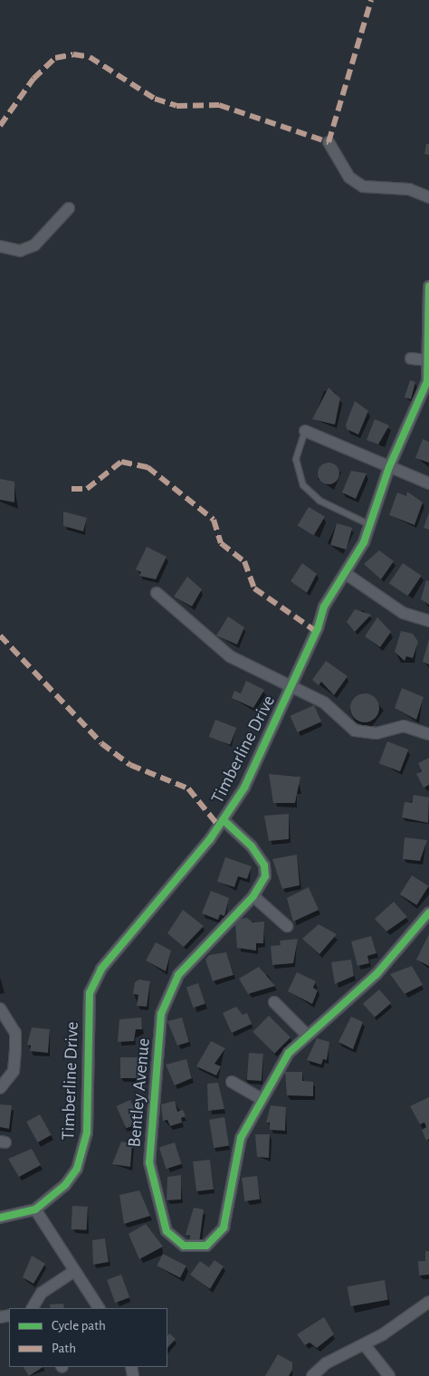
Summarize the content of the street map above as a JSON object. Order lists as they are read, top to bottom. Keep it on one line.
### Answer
{"streets":{"street":["Timberline Drive","Bentley Avenue"]},"crossings":[["Timberline Drive","Bentley Avenue"]],"legend":["Cycle path","Path"]}
